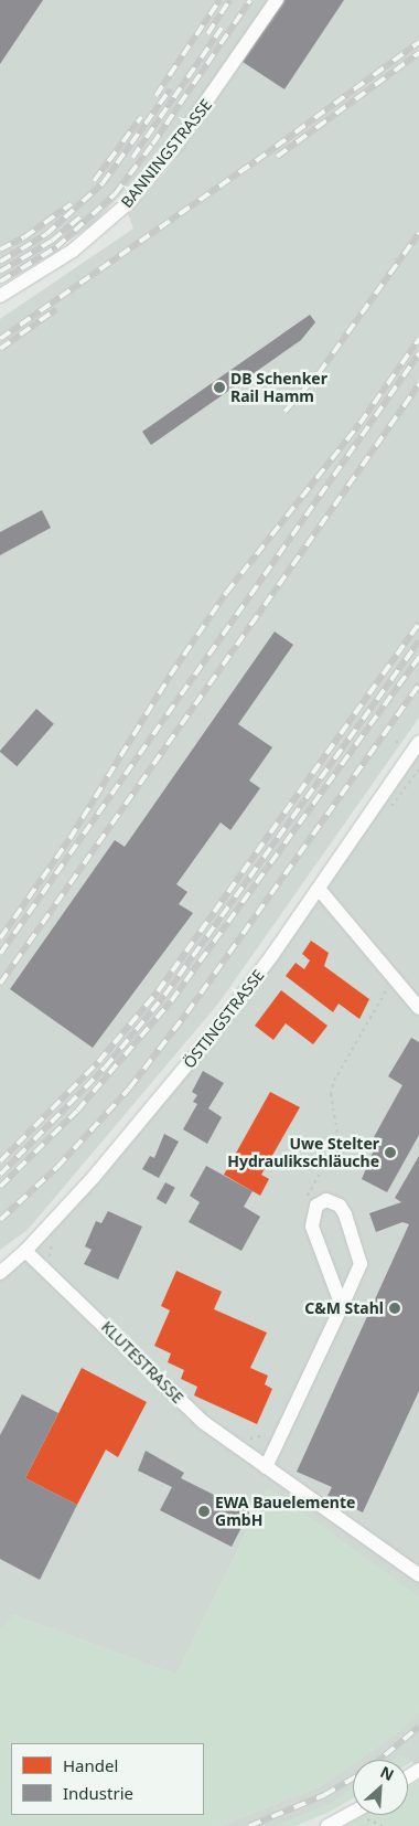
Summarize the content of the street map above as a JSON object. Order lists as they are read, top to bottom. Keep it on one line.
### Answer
{"streets":{"street":["BANNINGSTRASSE","ÖSTINGSTRASSE","KLUTESTRASSE"]},"crossings":[["ÖSTINGSTRASSE","KLUTESTRASSE"]],"places":["DB Schenker Rail Hamm","Uwe Stelter Hydraulikschläuche","C&M Stahl","EWA Bauelemente GmbH"],"legend":["Handel","Industrie"],"north":"top right"}
